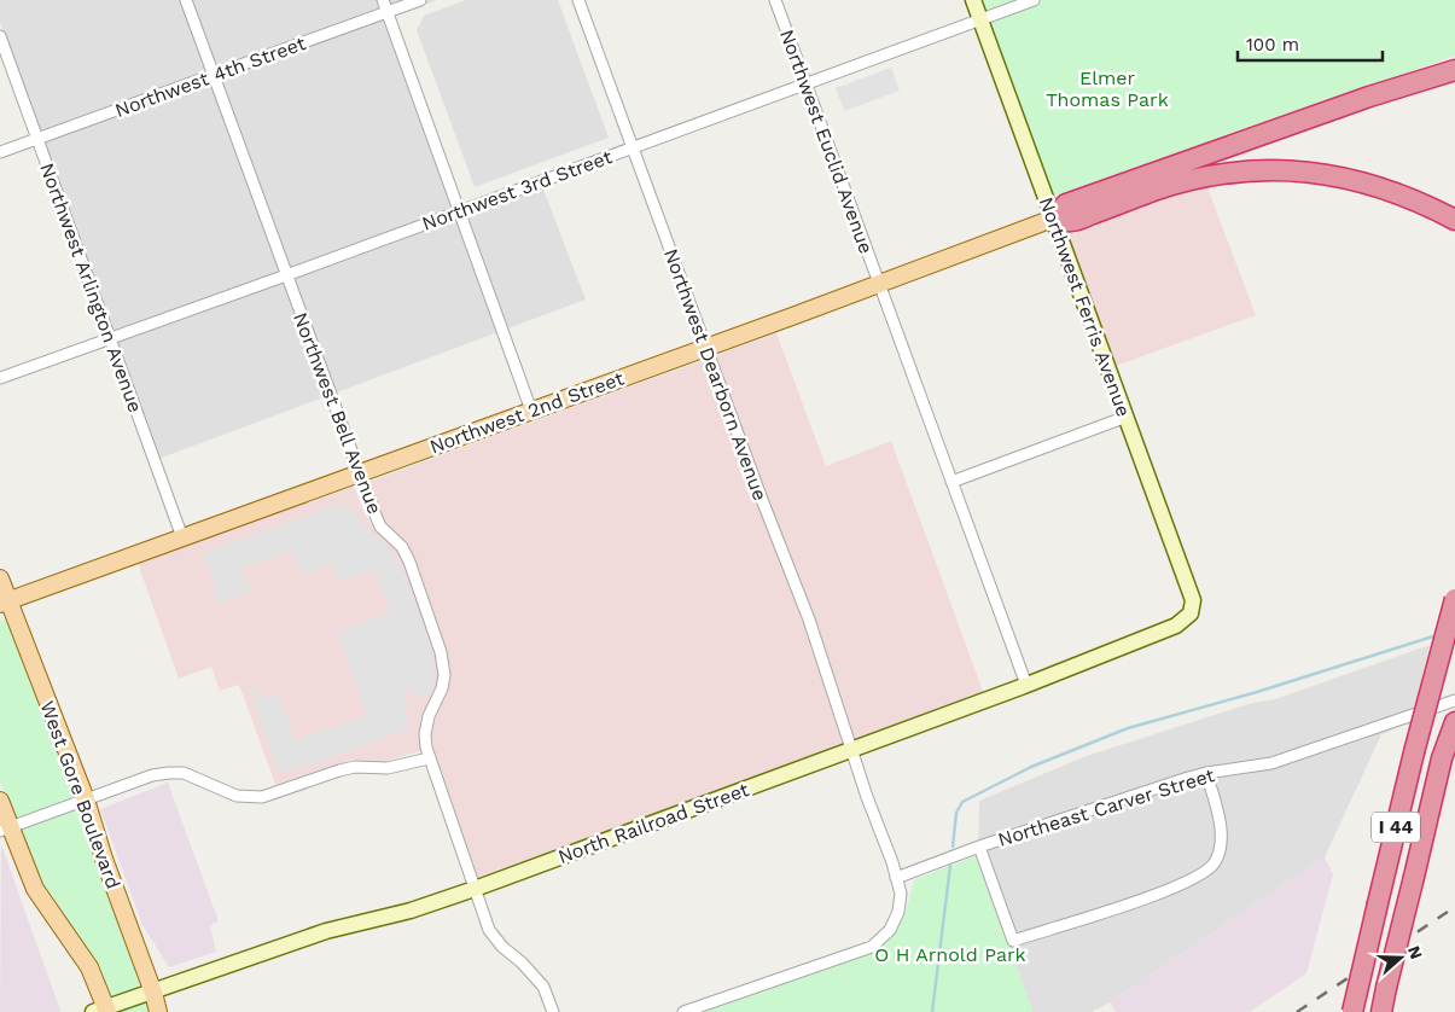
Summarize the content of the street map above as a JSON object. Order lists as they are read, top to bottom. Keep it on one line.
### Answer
{"streets":{"highway":["I 44"],"main road":["Northwest 2nd Street","West Gore Boulevard"],"street":["Northwest 4th Street","Northwest Euclid Avenue","Northwest 3rd Street","Northwest Arlington Avenue","Northwest Ferris Avenue","Northwest Dearborn Avenue","Northwest Bell Avenue","Northeast Carver Street","North Railroad Street"]},"crossings":[["Northwest 4th Street","Northwest Arlington Avenue"],["Northwest 4th Street","Northwest Bell Avenue"],["Northwest Euclid Avenue","Northwest 3rd Street"],["Northwest Euclid Avenue","Northwest 2nd Street"],["Northwest Euclid Avenue","North Railroad Street"],["Northwest 3rd Street","Northwest Arlington Avenue"],["Northwest 3rd Street","Northwest Ferris Avenue"],["Northwest 3rd Street","Northwest Dearborn Avenue"],["Northwest 3rd Street","Northwest Bell Avenue"],["Northwest Arlington Avenue","Northwest 2nd Street"],["Northwest Ferris Avenue","Northwest 2nd Street"],["Northwest Ferris Avenue","North Railroad Street"],["Northwest Dearborn Avenue","Northwest 2nd Street"],["Northwest Dearborn Avenue","Northeast Carver Street"],["Northwest Dearborn Avenue","North Railroad Street"],["Northwest 2nd Street","Northwest Bell Avenue"],["Northwest 2nd Street","West Gore Boulevard"],["Northwest Bell Avenue","North Railroad Street"],["West Gore Boulevard","North Railroad Street"]],"parks":["Elmer Thomas Park","O H Arnold Park"],"scale_bar":"100 m","north":"right"}
